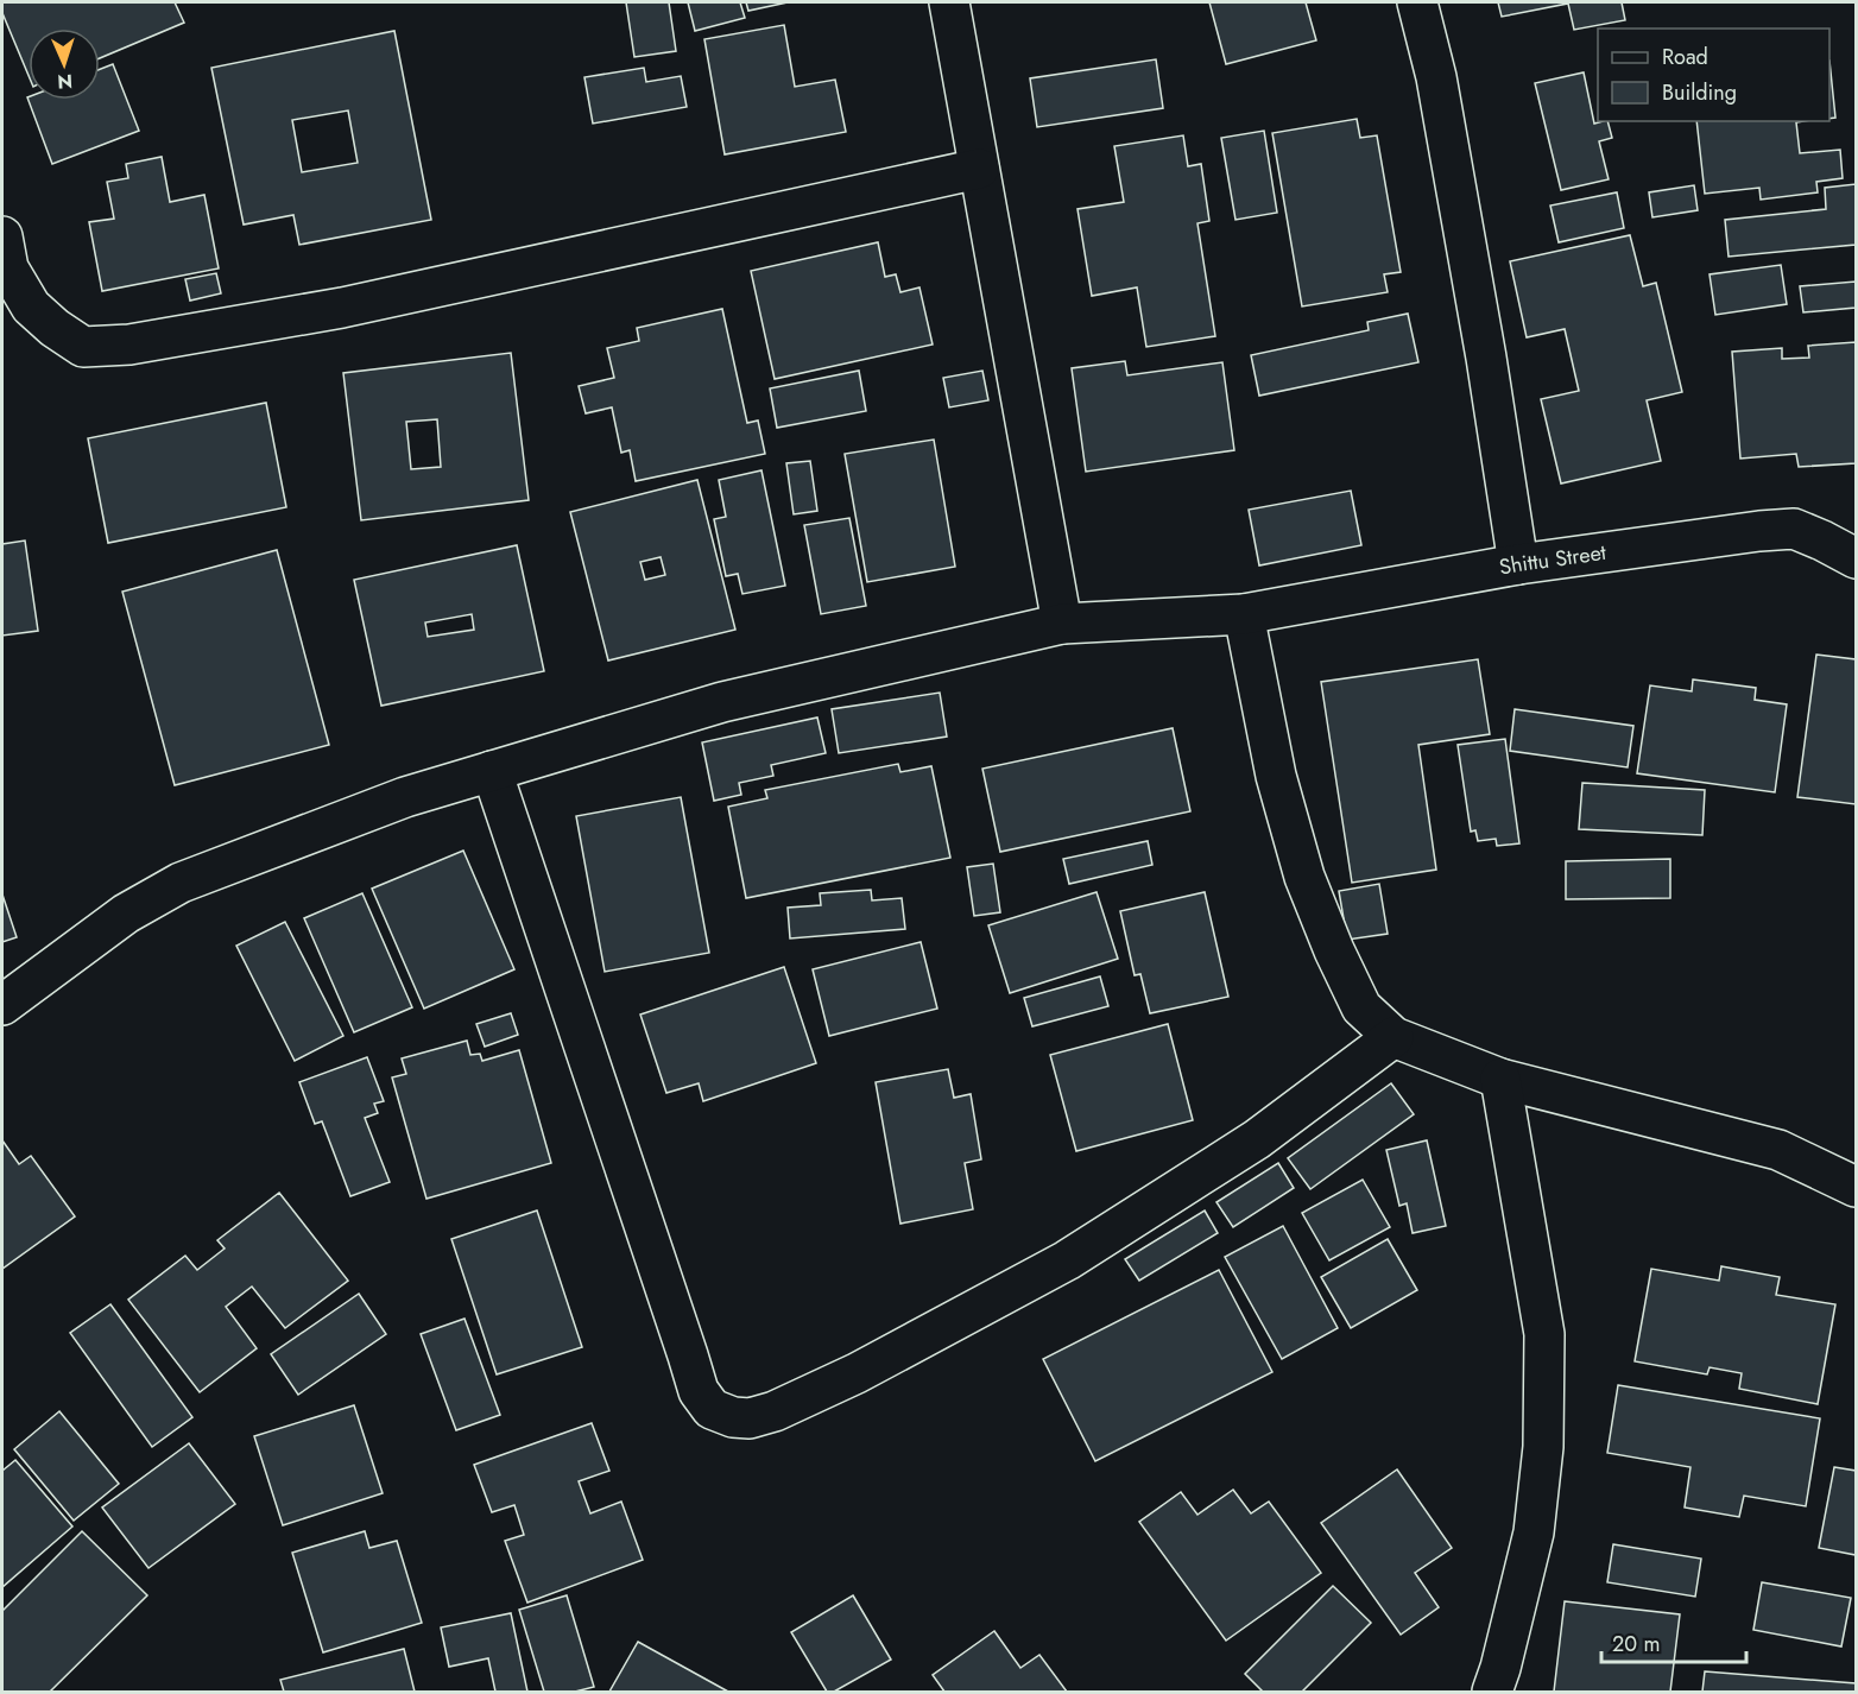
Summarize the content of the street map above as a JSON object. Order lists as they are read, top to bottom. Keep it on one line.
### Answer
{"streets":{"street":["Shittu Street"]},"legend":["Road","Building"],"scale_bar":"20 m","north":"bottom"}
